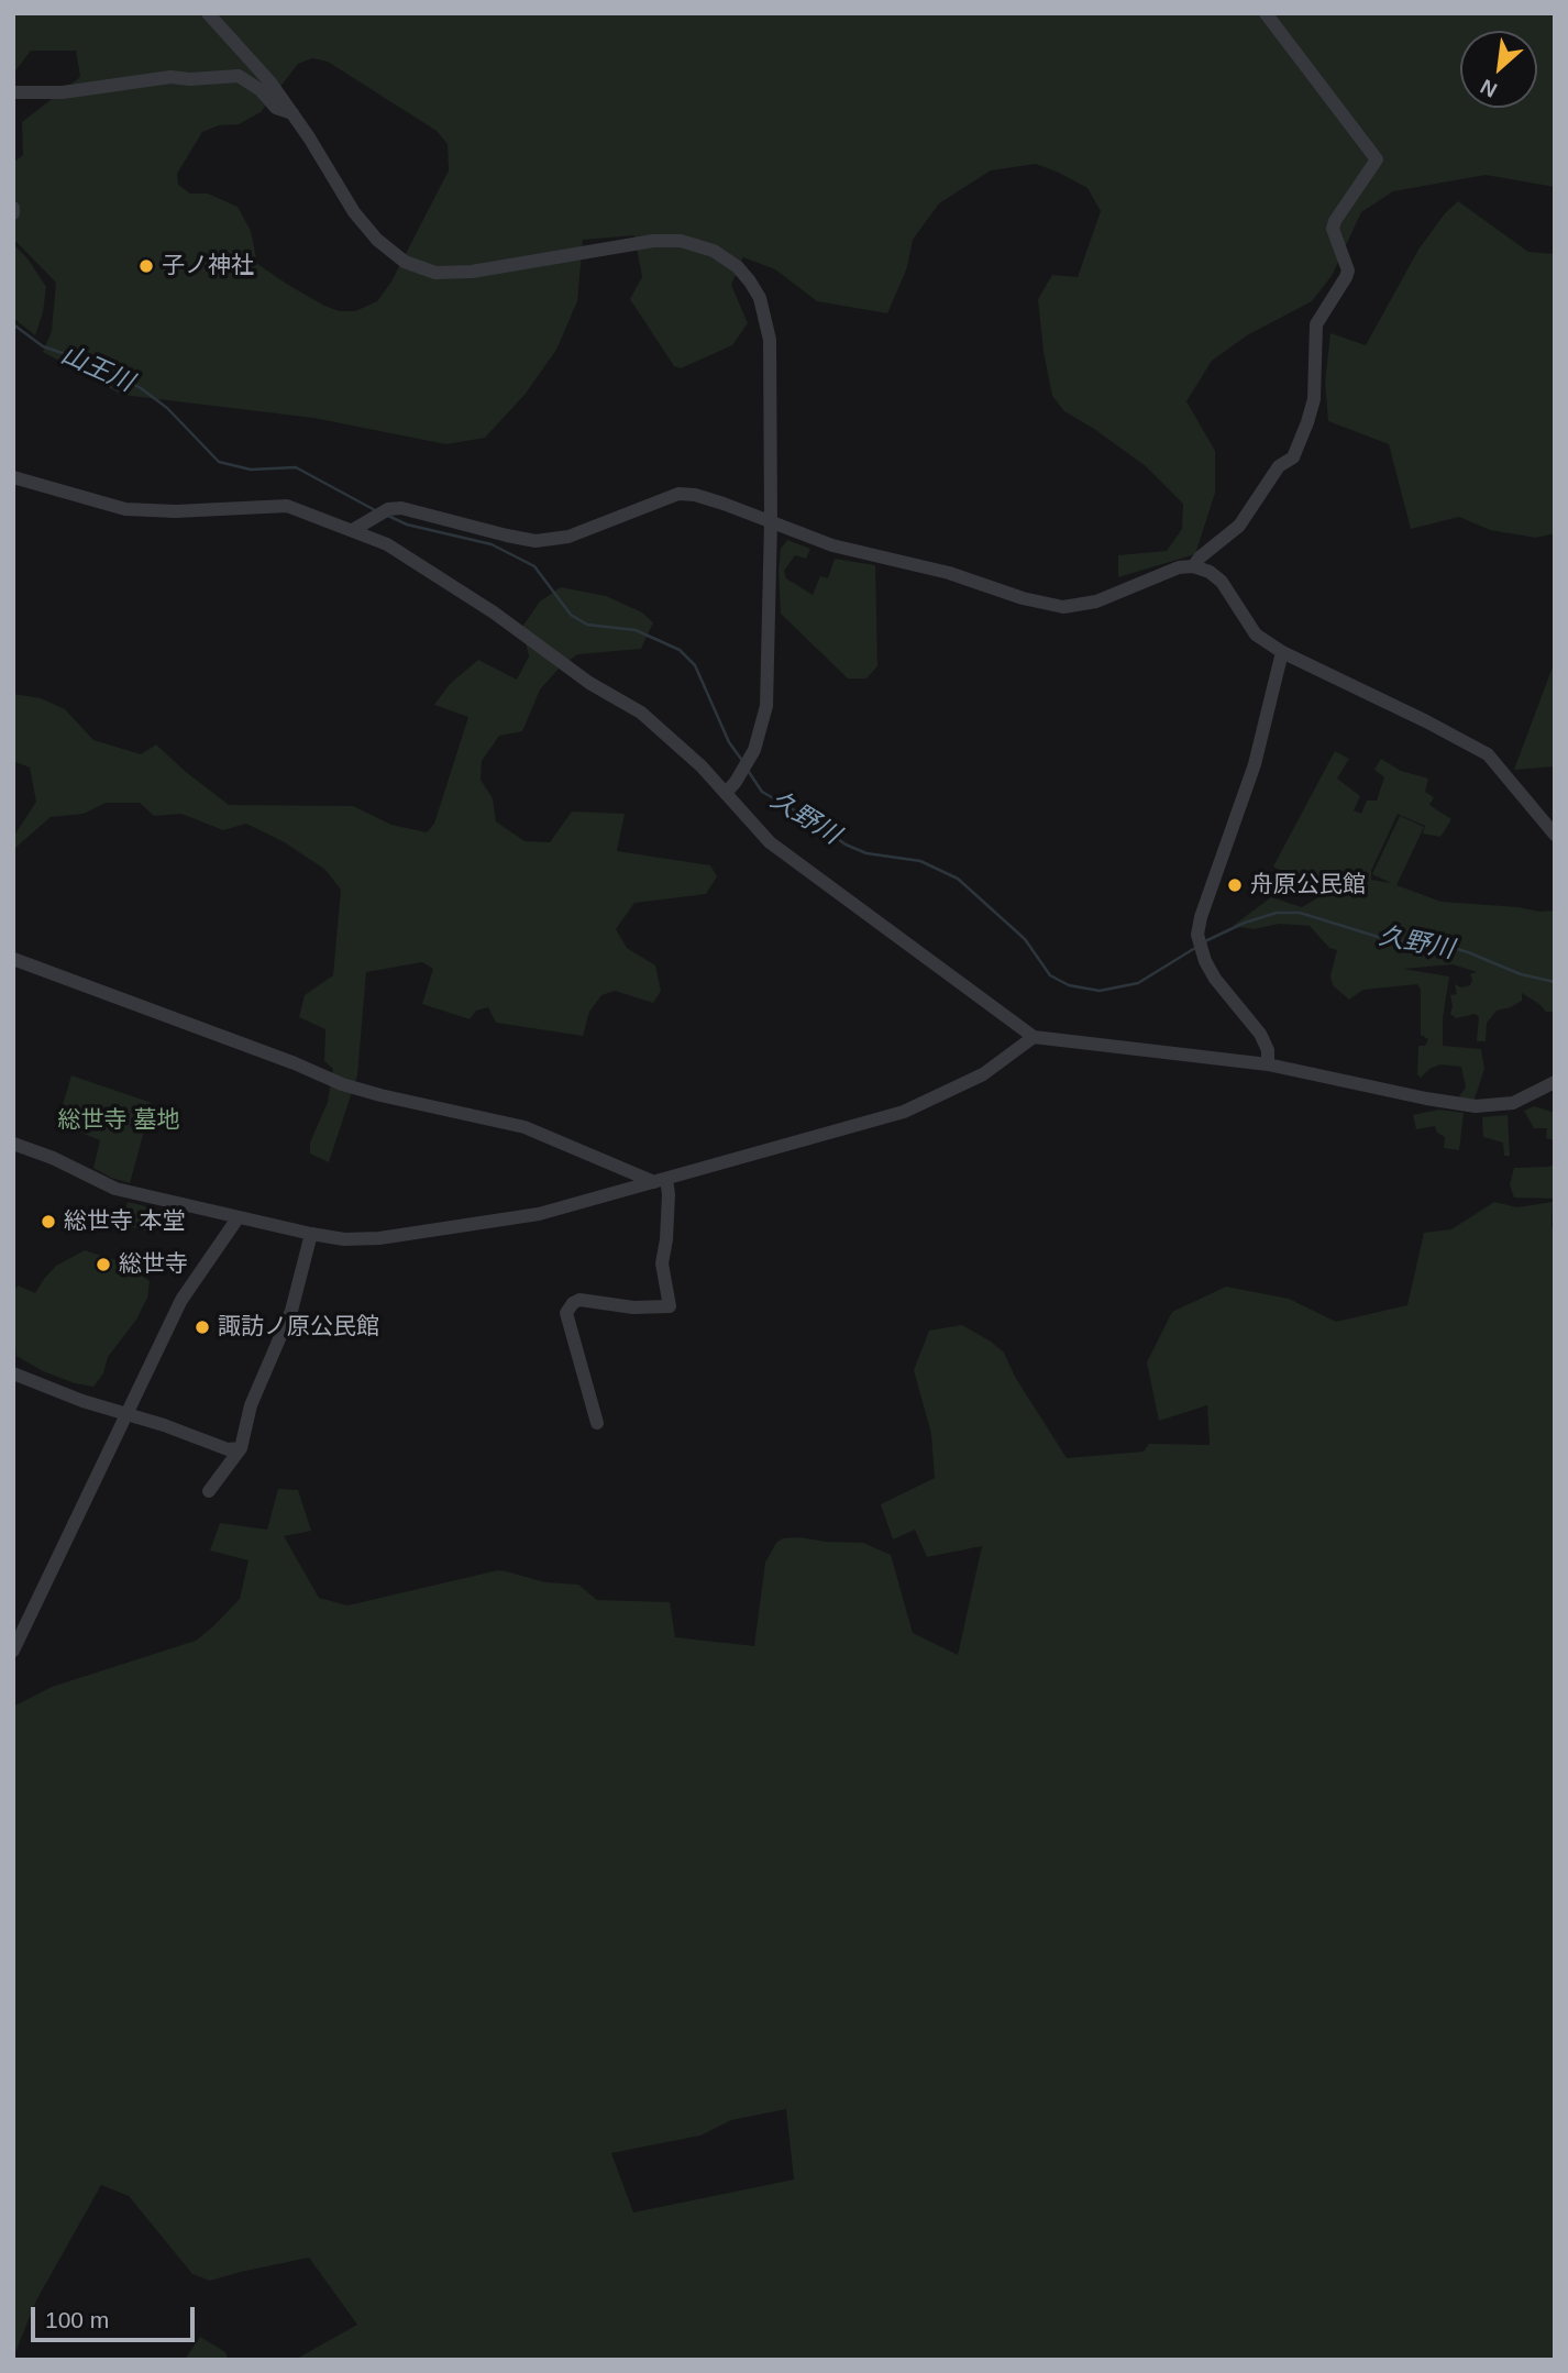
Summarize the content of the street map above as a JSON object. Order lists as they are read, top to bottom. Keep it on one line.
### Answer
{"water":["山王川","久野川"],"parks":["総世寺 墓地"],"places":["子ノ神社","舟原公民館","総世寺 本堂","総世寺","諏訪ノ原公民館"],"scale_bar":"100 m","north":"bottom left"}
